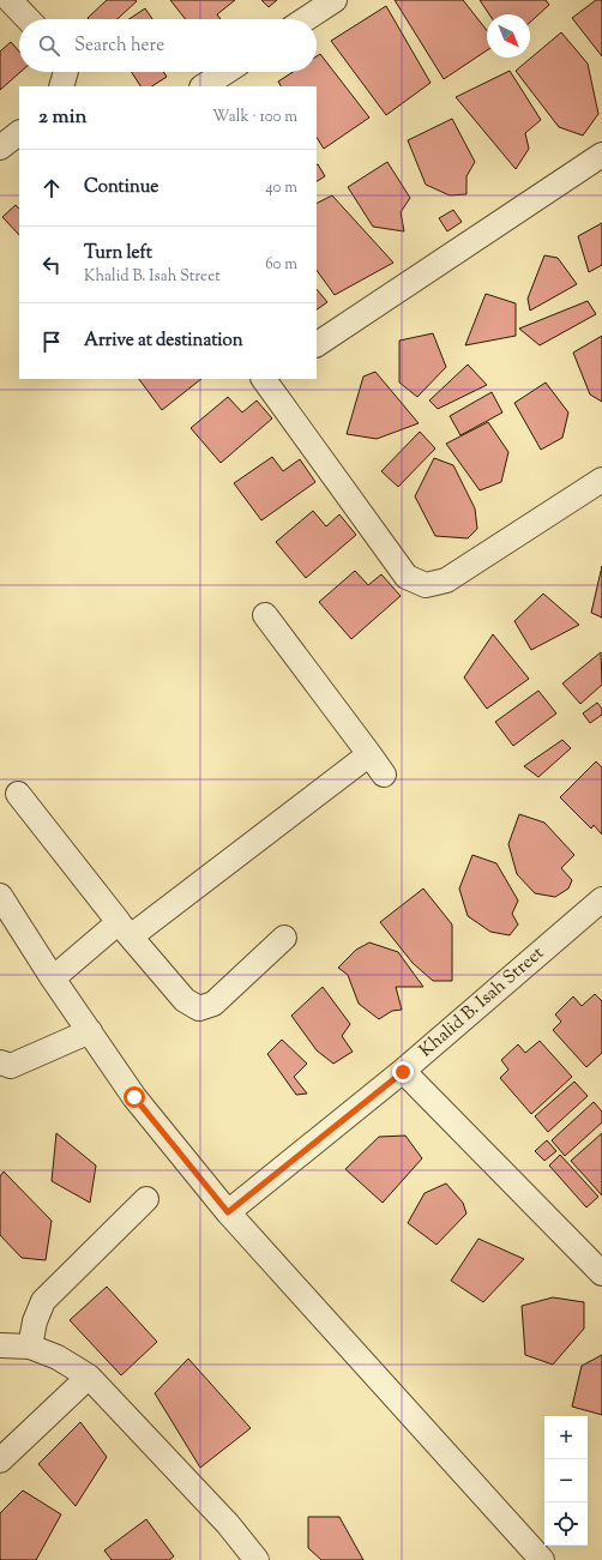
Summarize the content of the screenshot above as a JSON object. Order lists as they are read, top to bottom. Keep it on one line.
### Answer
{"streets":{"street":["Khalid B. Isah Street"]},"north":"bottom right","page":{"search":"Search here","heading":["2 min","Walk · 100 m"],"list":[["Continue","40 m"],["Turn left","Khalid B. Isah Street","60 m"],"Arrive at destination"],"map_buttons":["+","−"]}}
